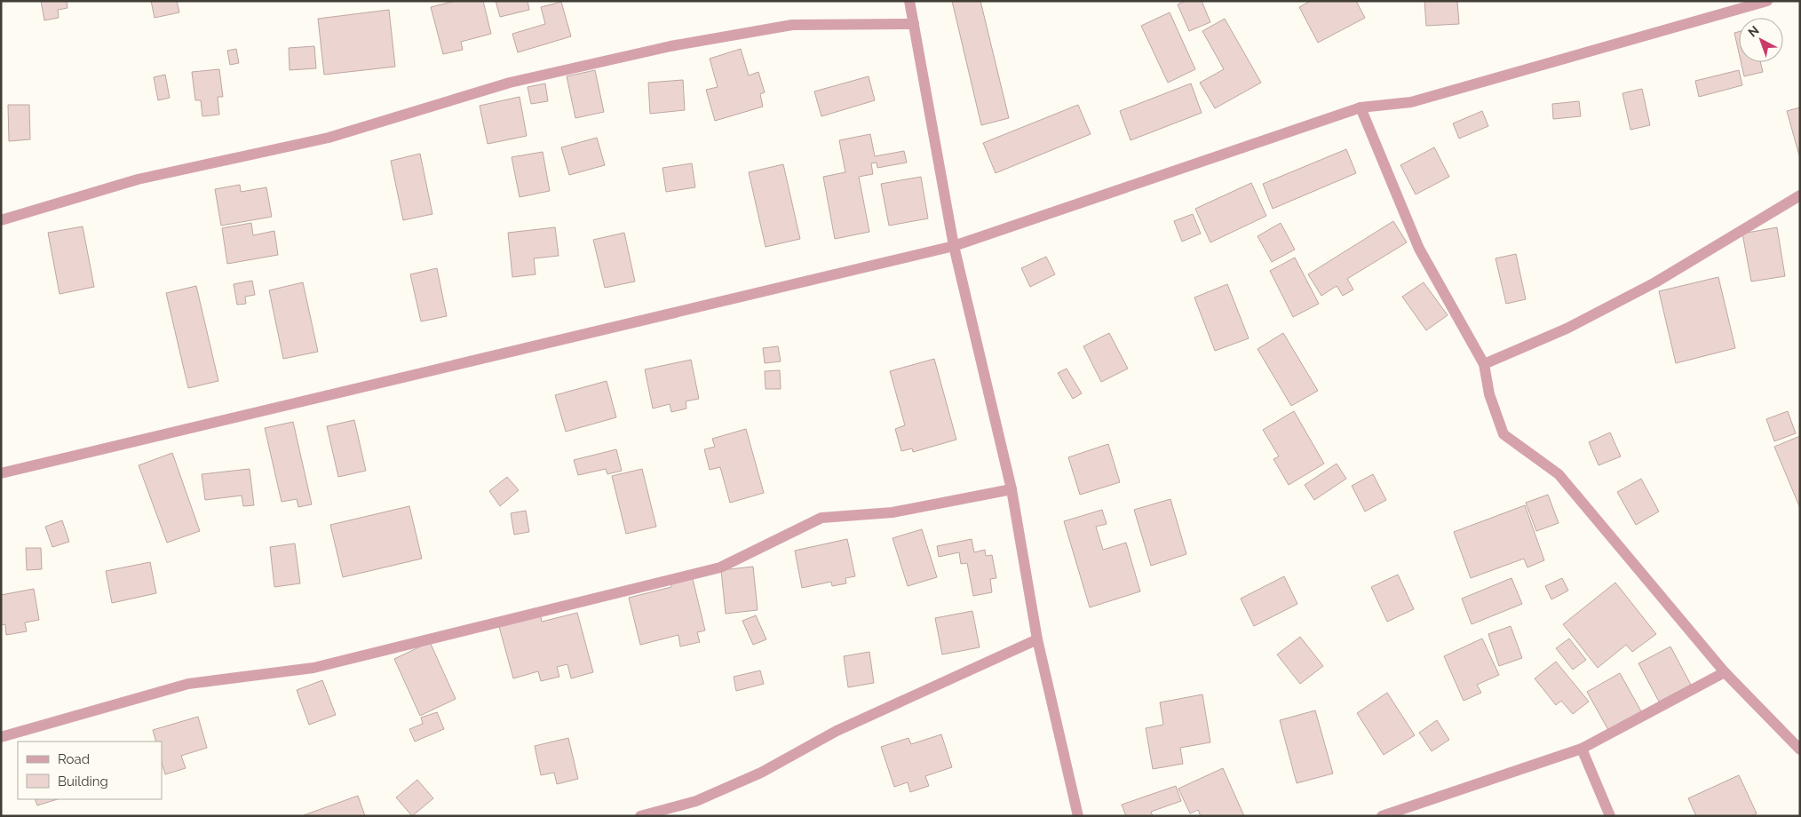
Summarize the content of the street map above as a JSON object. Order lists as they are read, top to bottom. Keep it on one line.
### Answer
{"legend":["Road","Building"],"north":"top left"}
